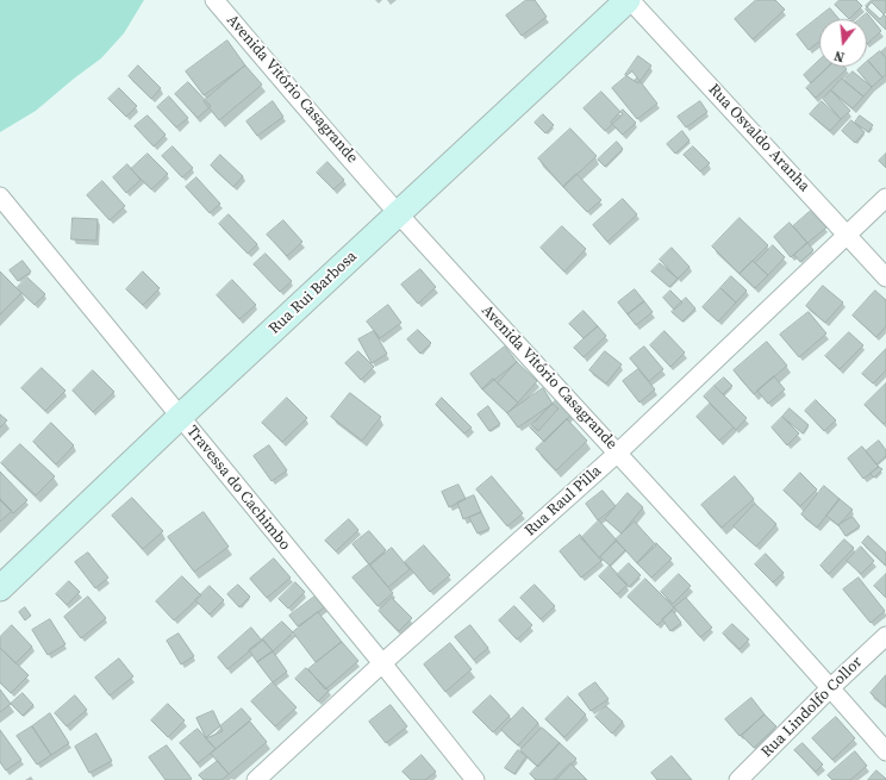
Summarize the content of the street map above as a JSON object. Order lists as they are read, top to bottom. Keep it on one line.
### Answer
{"streets":{"street":["Avenida Vitório Casagrande","Rua Osvaldo Aranha","Rua Rui Barbosa","Travessa do Cachimbo","Rua Raul Pilla","Rua Lindolfo Collor"]},"crossings":[["Avenida Vitório Casagrande","Rua Rui Barbosa"],["Avenida Vitório Casagrande","Rua Raul Pilla"],["Avenida Vitório Casagrande","Rua Lindolfo Collor"],["Rua Osvaldo Aranha","Rua Rui Barbosa"],["Rua Osvaldo Aranha","Rua Raul Pilla"],["Rua Rui Barbosa","Travessa do Cachimbo"],["Travessa do Cachimbo","Rua Raul Pilla"]],"north":"bottom"}
